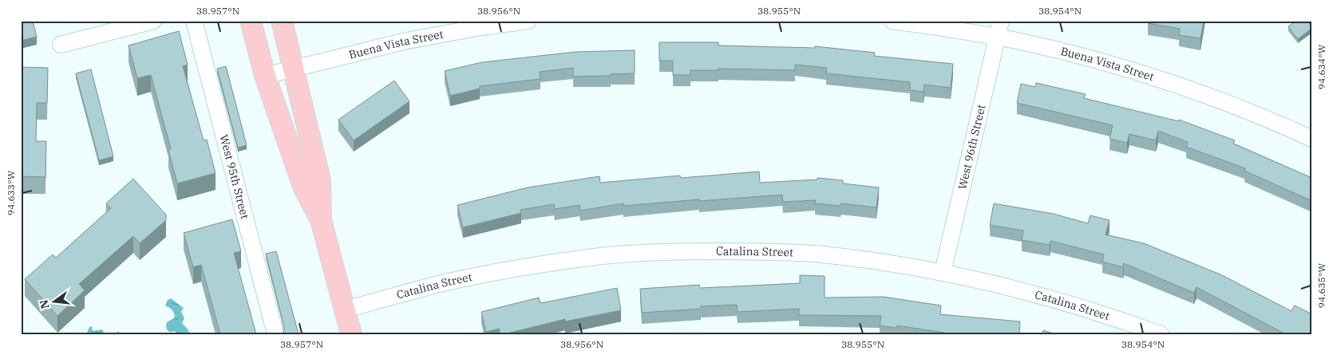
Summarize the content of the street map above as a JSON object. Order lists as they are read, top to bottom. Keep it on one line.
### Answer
{"streets":{"street":["Buena Vista Street","West 96th Street","West 95th Street","Catalina Street"]},"crossings":[["Buena Vista Street","West 96th Street"],["West 96th Street","Catalina Street"]],"north":"left","coordinates":["38.957°N","38.956°N","38.955°N","38.954°N","94.634°W","94.633°W","94.635°W"]}
